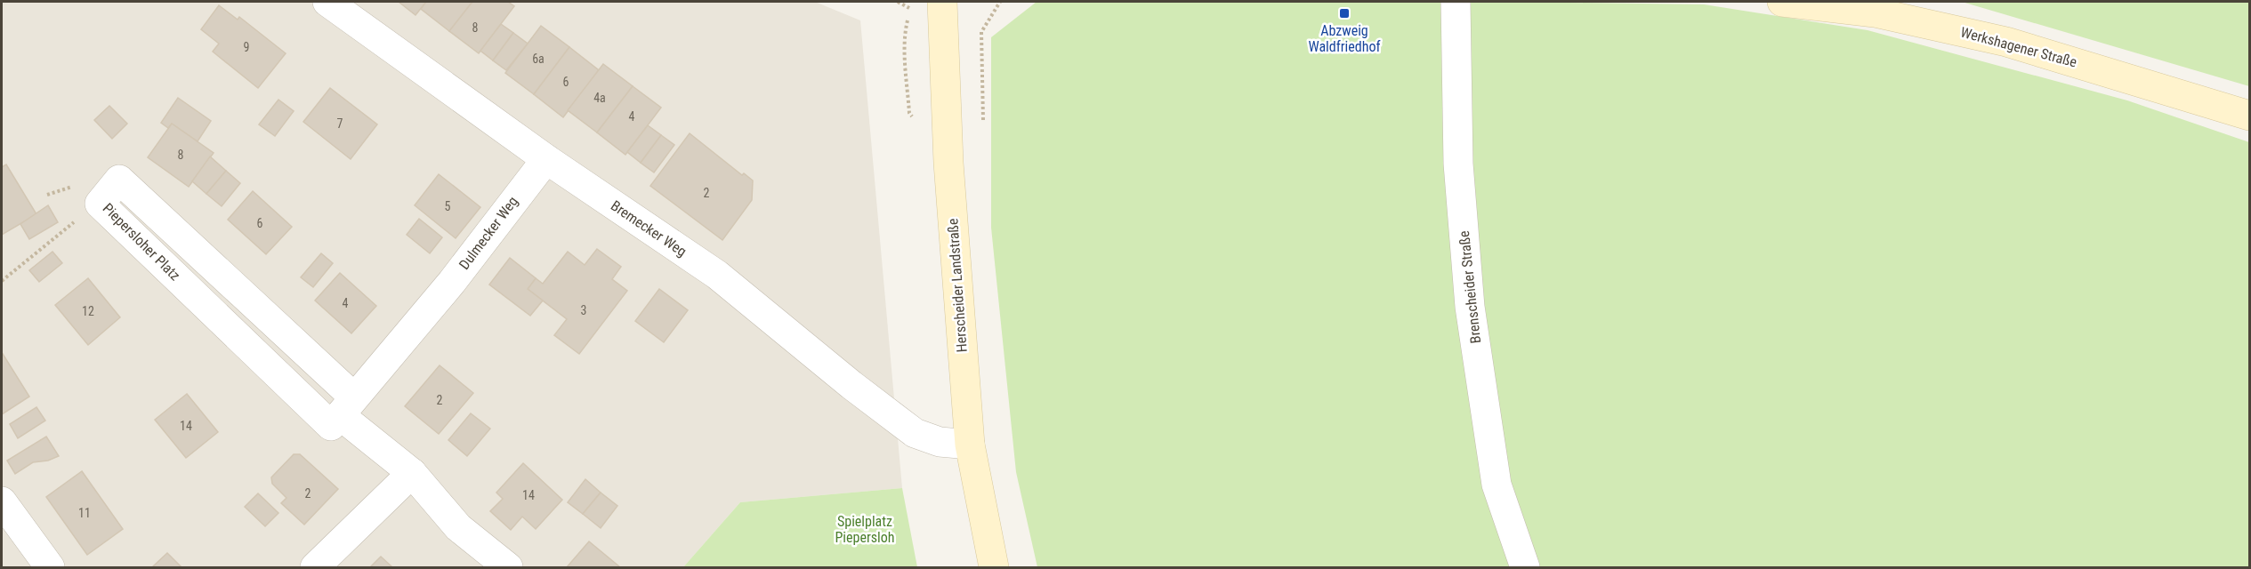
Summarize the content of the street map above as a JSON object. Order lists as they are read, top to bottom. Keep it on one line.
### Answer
{"streets":{"main road":["Werkshagener Straße","Herscheider Landstraße"],"street":["Bremecker Weg","Dulmecker Weg","Piepersloher Platz","Brenscheider Straße"]},"crossings":[["Bremecker Weg","Dulmecker Weg"],["Bremecker Weg","Herscheider Landstraße"],["Dulmecker Weg","Piepersloher Platz"]],"parks":["Spielplatz Piepersloh"],"places":{"transit":["Abzweig Waldfriedhof"]},"house_numbers":["8","9","6a","6","4a","4","7","8","2","5","6","4","3","12","2","14","2","14","11"]}
